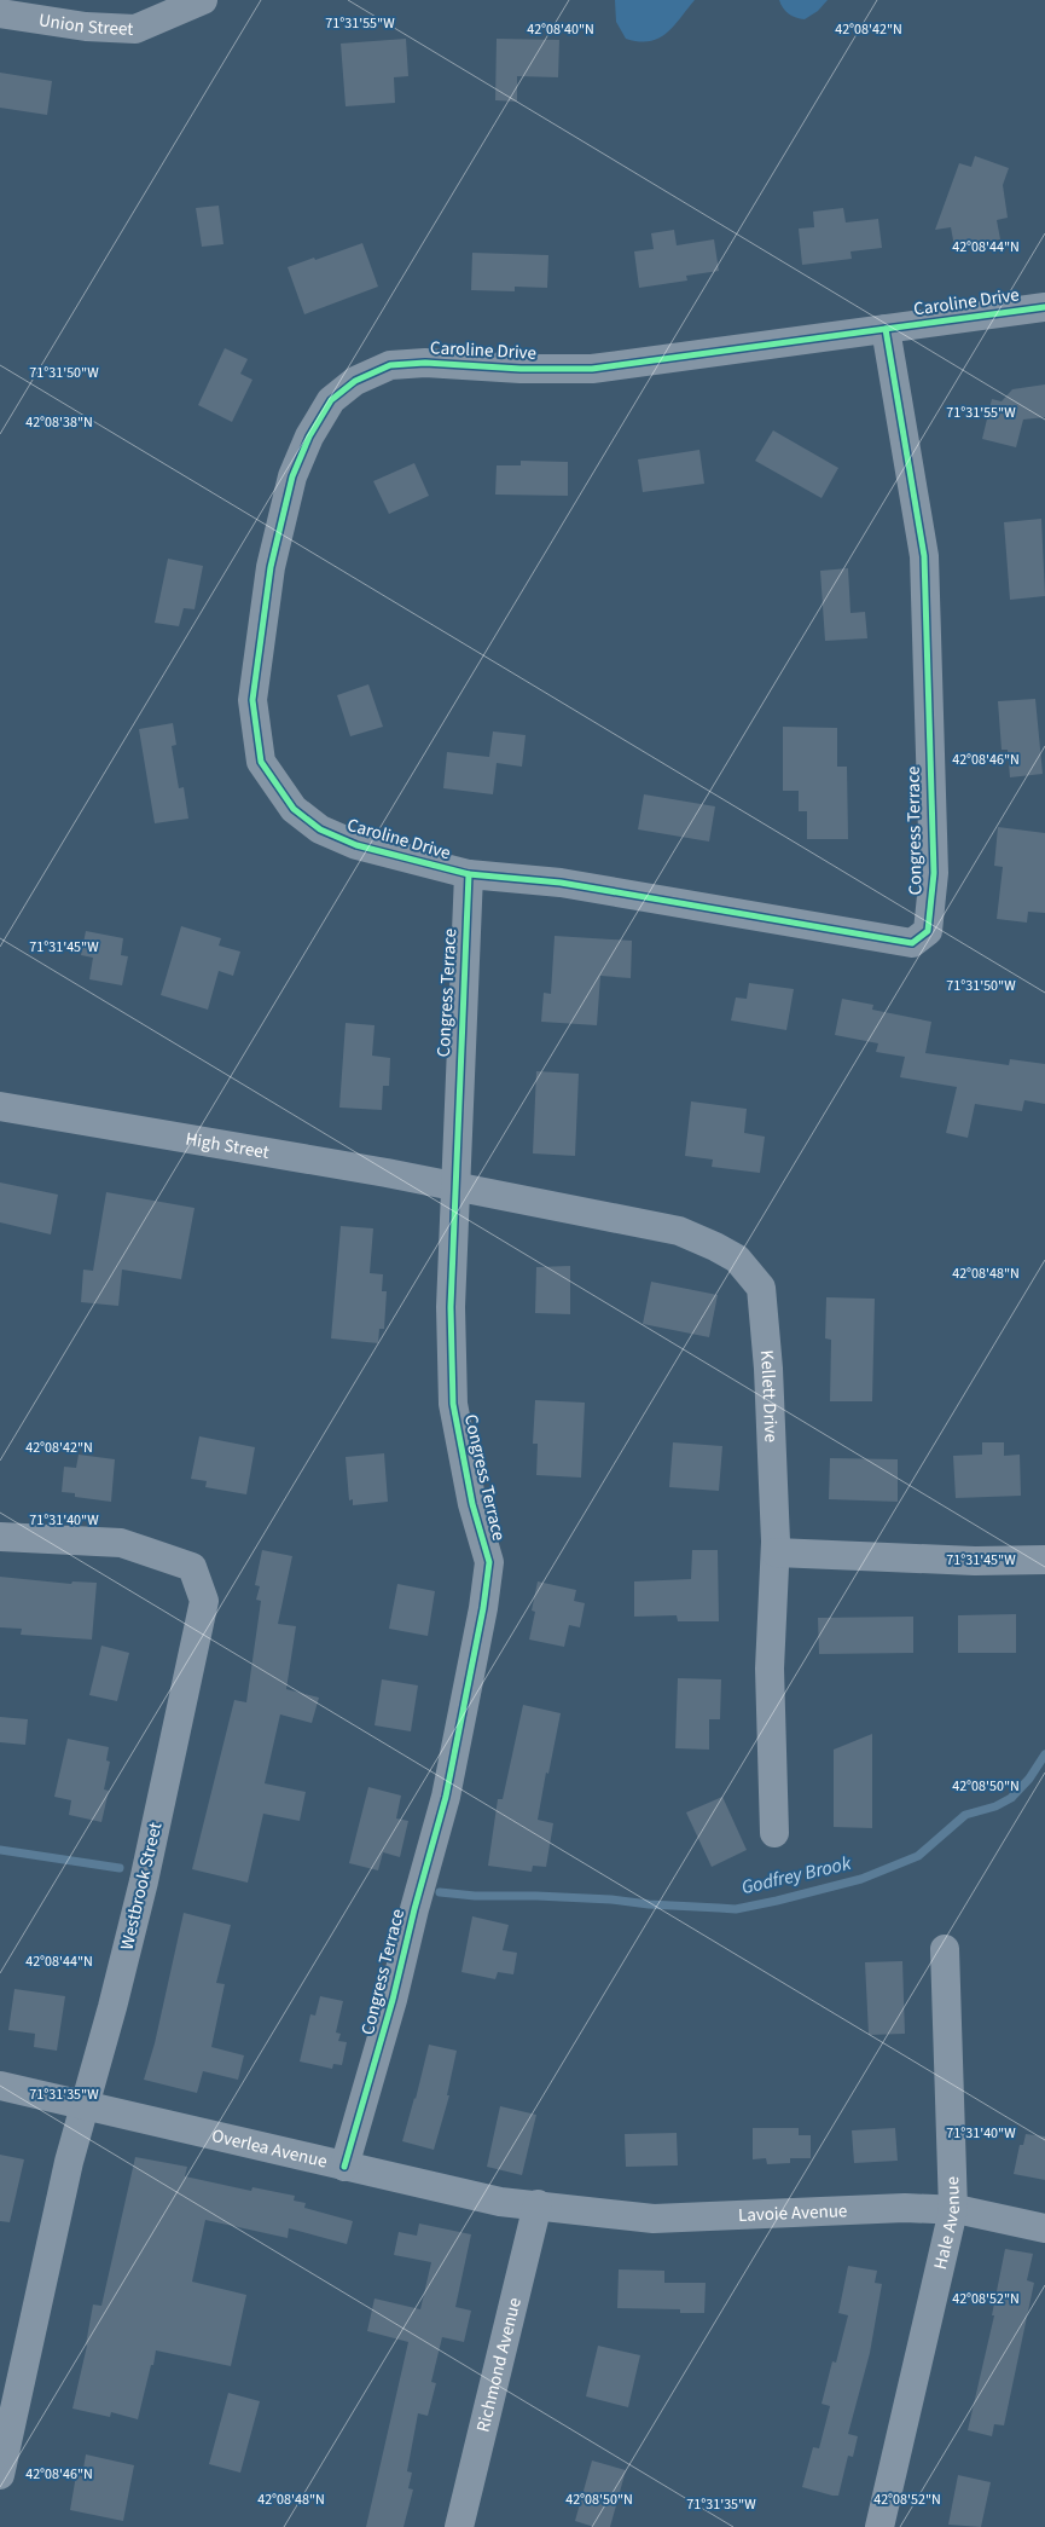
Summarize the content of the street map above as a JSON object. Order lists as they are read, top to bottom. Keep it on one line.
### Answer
{"streets":{"street":["Union Street","Caroline Drive","Congress Terrace","High Street","Kellett Drive","Westbrook Street","Overlea Avenue","Lavoie Avenue","Hale Avenue","Richmond Avenue"]},"crossings":[["Caroline Drive","Congress Terrace"],["Congress Terrace","High Street"],["Congress Terrace","Kellett Drive"],["Congress Terrace","Overlea Avenue"],["High Street","Kellett Drive"],["Westbrook Street","Overlea Avenue"],["Overlea Avenue","Lavoie Avenue"],["Overlea Avenue","Richmond Avenue"],["Lavoie Avenue","Hale Avenue"],["Lavoie Avenue","Richmond Avenue"]],"water":["Godfrey Brook"],"coordinates":["71°31'55\"W","42°08'42\"N","42°08'40\"N","42°08'44\"N","71°31'50\"W","42°08'38\"N","42°08'46\"N","71°31'45\"W","42°08'48\"N","71°31'40\"W","42°08'50\"N","71°31'35\"W","42°08'52\"N"]}
